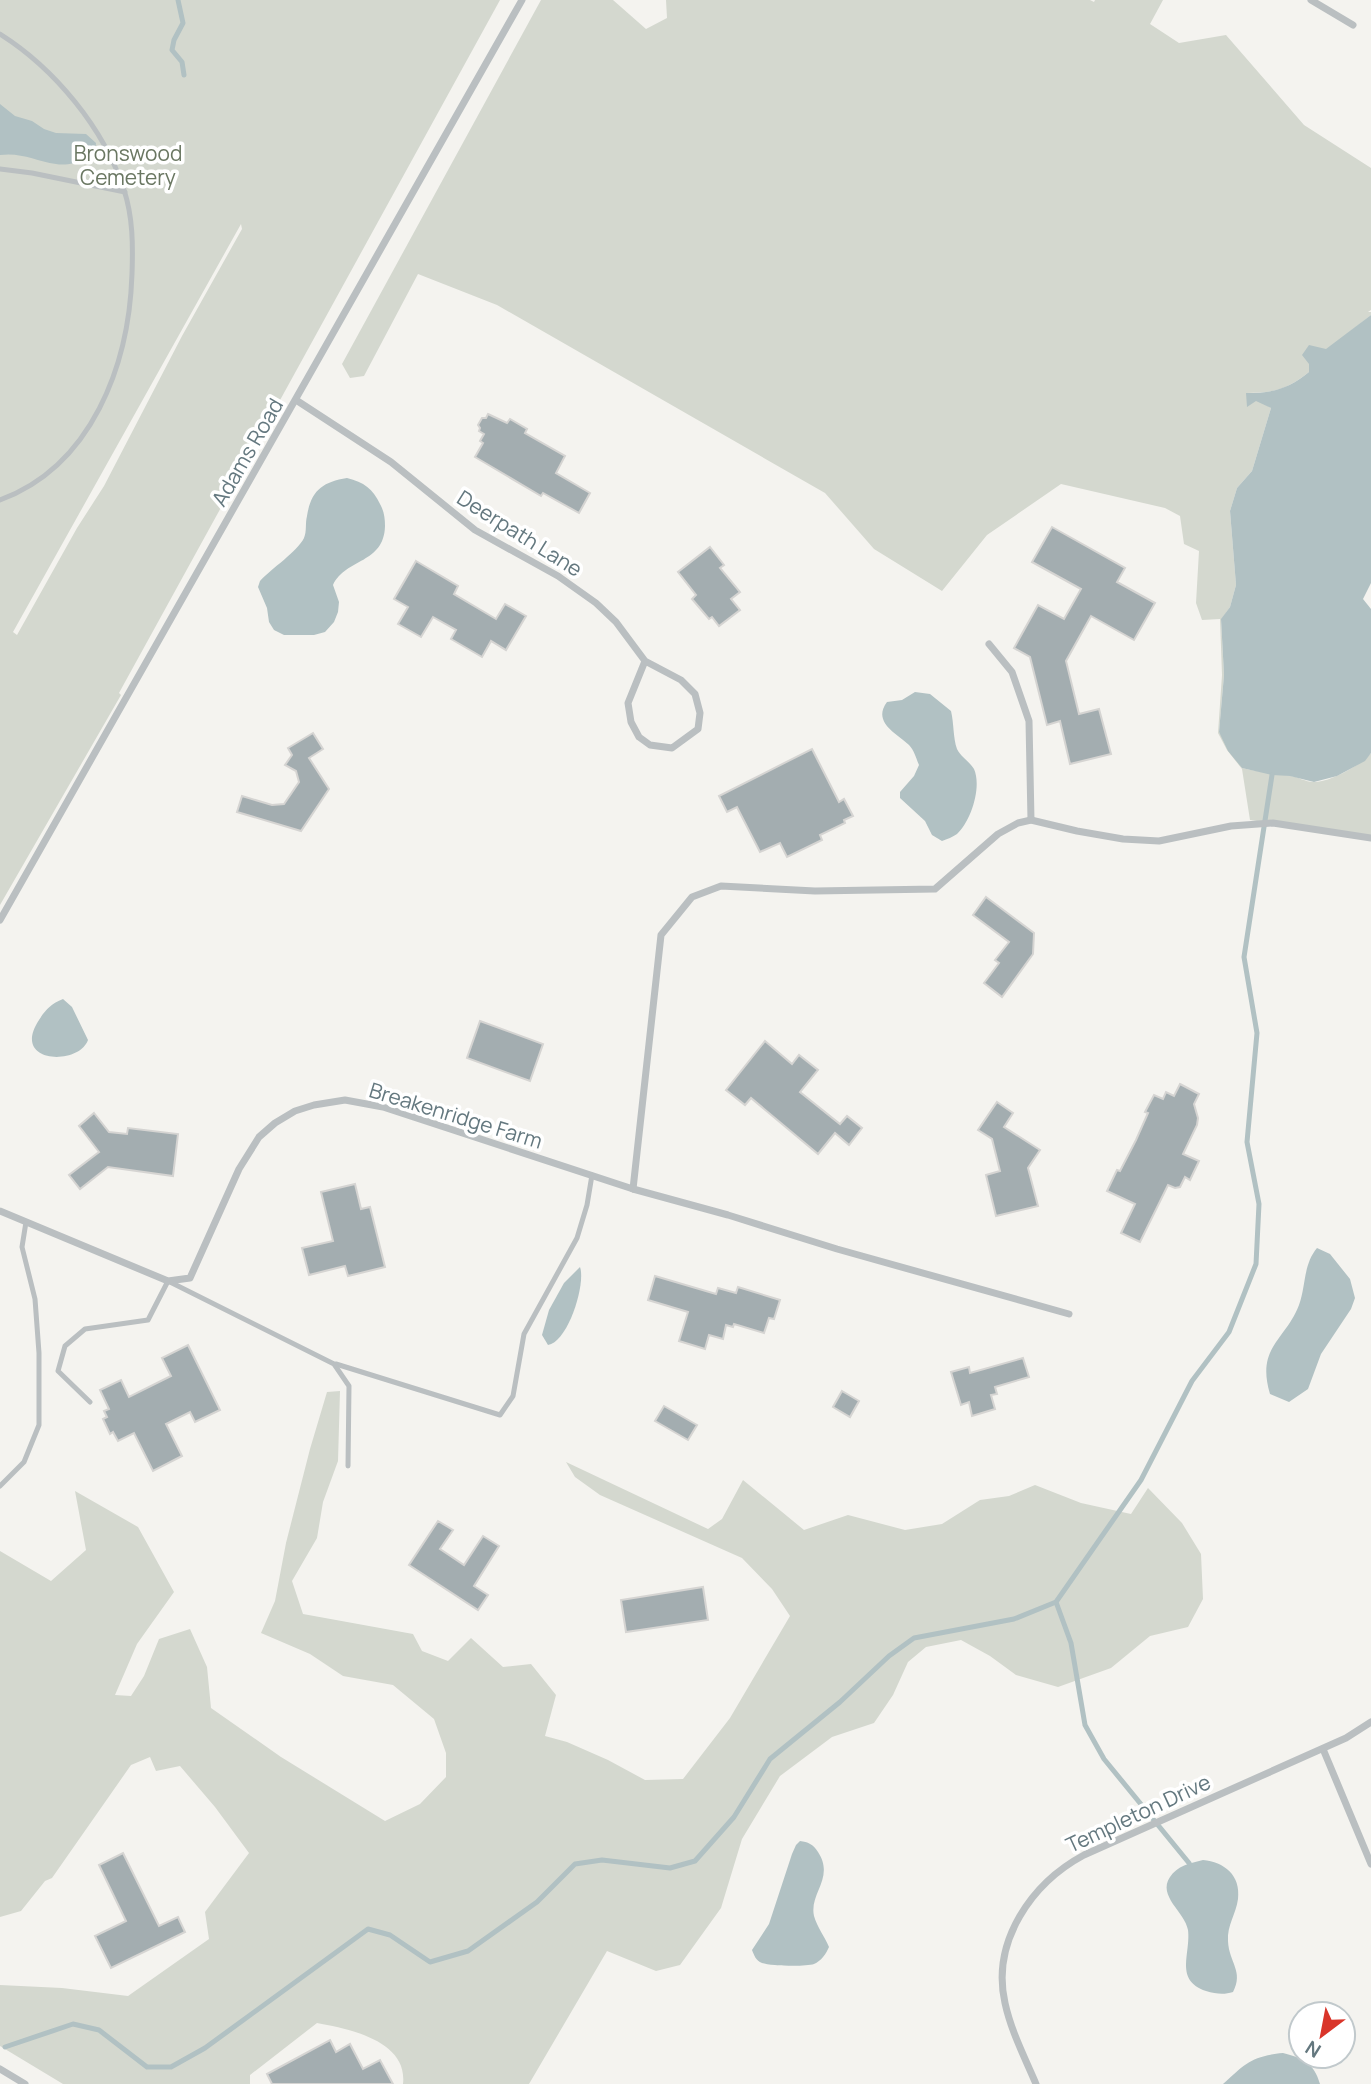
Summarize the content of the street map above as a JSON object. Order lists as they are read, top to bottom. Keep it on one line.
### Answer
{"streets":{"street":["Adams Road","Deerpath Lane","Breakenridge Farm","Templeton Drive"]},"crossings":[["Adams Road","Deerpath Lane"]],"parks":["Bronswood Cemetery"],"north":"bottom left"}
